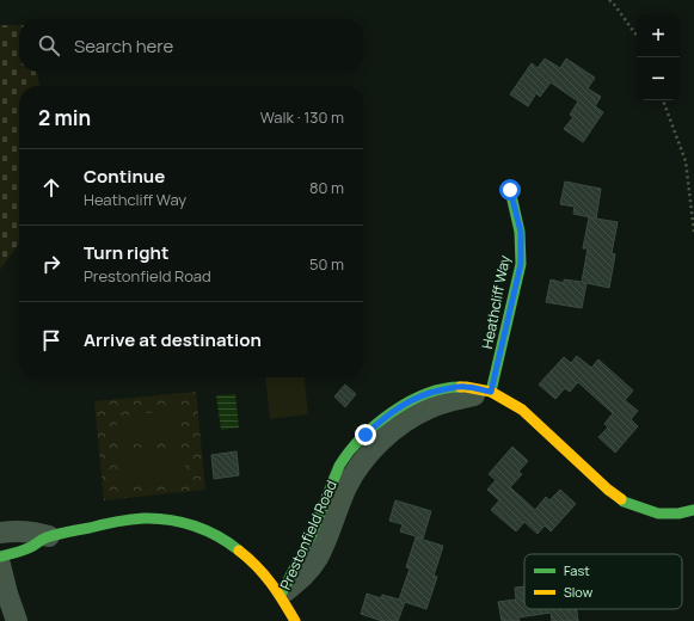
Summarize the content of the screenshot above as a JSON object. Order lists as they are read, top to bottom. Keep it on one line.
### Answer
{"streets":{"street":["Heathcliff Way","Prestonfield Road"]},"crossings":[["Heathcliff Way","Prestonfield Road"]],"legend":["Fast","Slow"],"page":{"map_buttons":["+","−"],"search":"Search here","heading":["2 min","Walk · 130 m"],"list":[["Continue","Heathcliff Way","80 m"],["Turn right","Prestonfield Road","50 m"],"Arrive at destination"]}}
